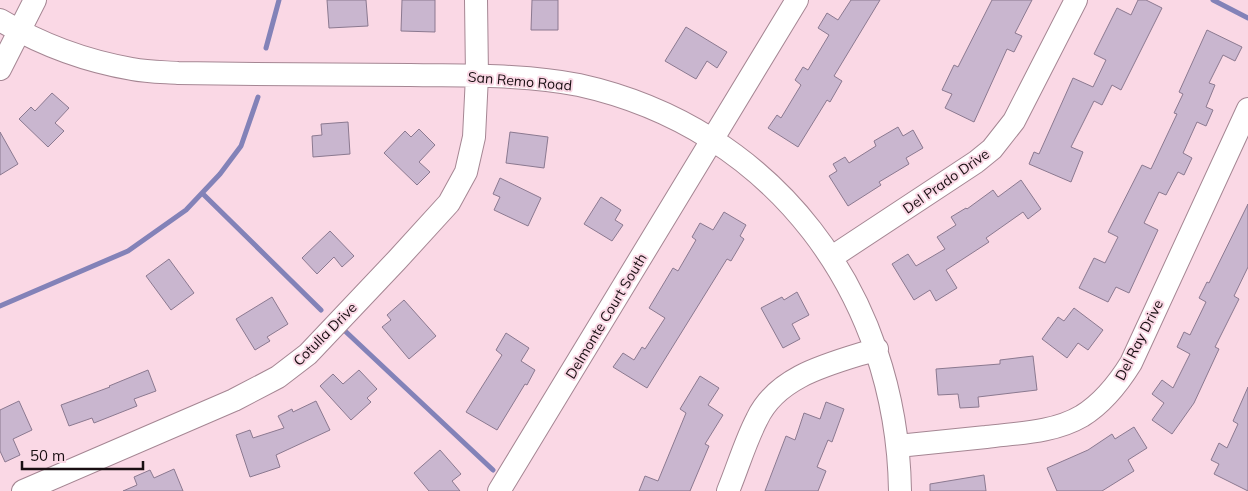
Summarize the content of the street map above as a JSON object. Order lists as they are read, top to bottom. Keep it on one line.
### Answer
{"streets":{"street":["San Remo Road","Del Prado Drive","Delmonte Court South","Cotulla Drive","Del Ray Drive"]},"crossings":[["San Remo Road","Del Prado Drive"],["San Remo Road","Delmonte Court South"],["San Remo Road","Cotulla Drive"],["San Remo Road","Del Ray Drive"]],"scale_bar":"50 m"}
